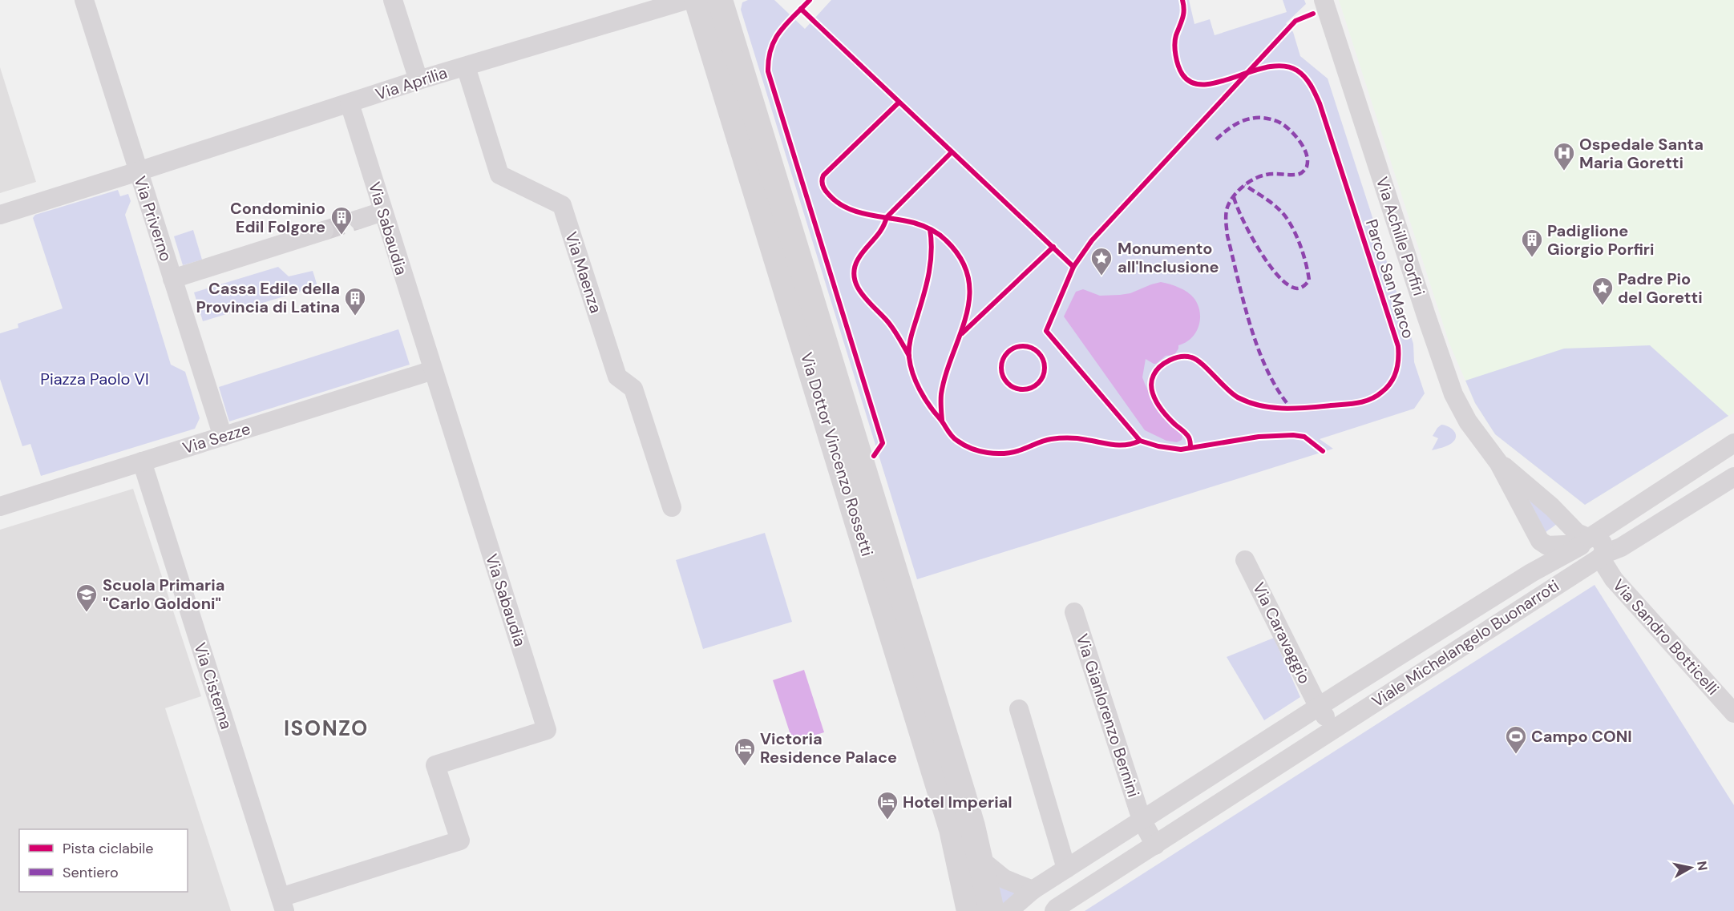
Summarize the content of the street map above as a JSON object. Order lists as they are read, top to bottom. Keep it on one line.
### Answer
{"streets":{"street":["Via Aprilia","Via Priverno","Via Sabaudia","Via Achille Porfiri","Via Maenza","Via Sezze","Via Dottor Vincenzo Rossetti","Via Caravaggio","Via Sandro Botticelli","Viale Michelangelo Buonarroti","Via Cisterna","Via Gianlorenzo Bernini"],"cycle path":["Parco San Marco"]},"crossings":[["Via Aprilia","Via Priverno"],["Via Aprilia","Via Sabaudia"],["Via Aprilia","Via Maenza"],["Via Priverno","Via Sezze"],["Via Sabaudia","Via Sezze"],["Via Sabaudia","Via Cisterna"],["Via Achille Porfiri","Viale Michelangelo Buonarroti"],["Via Sezze","Via Cisterna"],["Via Caravaggio","Viale Michelangelo Buonarroti"],["Via Sandro Botticelli","Viale Michelangelo Buonarroti"],["Viale Michelangelo Buonarroti","Via Gianlorenzo Bernini"]],"districts":["ISONZO"],"parks":["Piazza Paolo VI"],"places":{"hospital":["Ospedale Santa Maria Goretti"],"building":["Condominio Edil Folgore","Padiglione Giorgio Porfiri","Cassa Edile della Provincia di Latina"],"place":["Monumento all'Inclusione","Padre Pio del Goretti"],"school or university":["Scuola Primaria \"Carlo Goldoni\""],"sports":["Campo CONI"],"hotel":["Victoria Residence Palace","Hotel Imperial"]},"legend":["Pista ciclabile","Sentiero"],"north":"right"}
